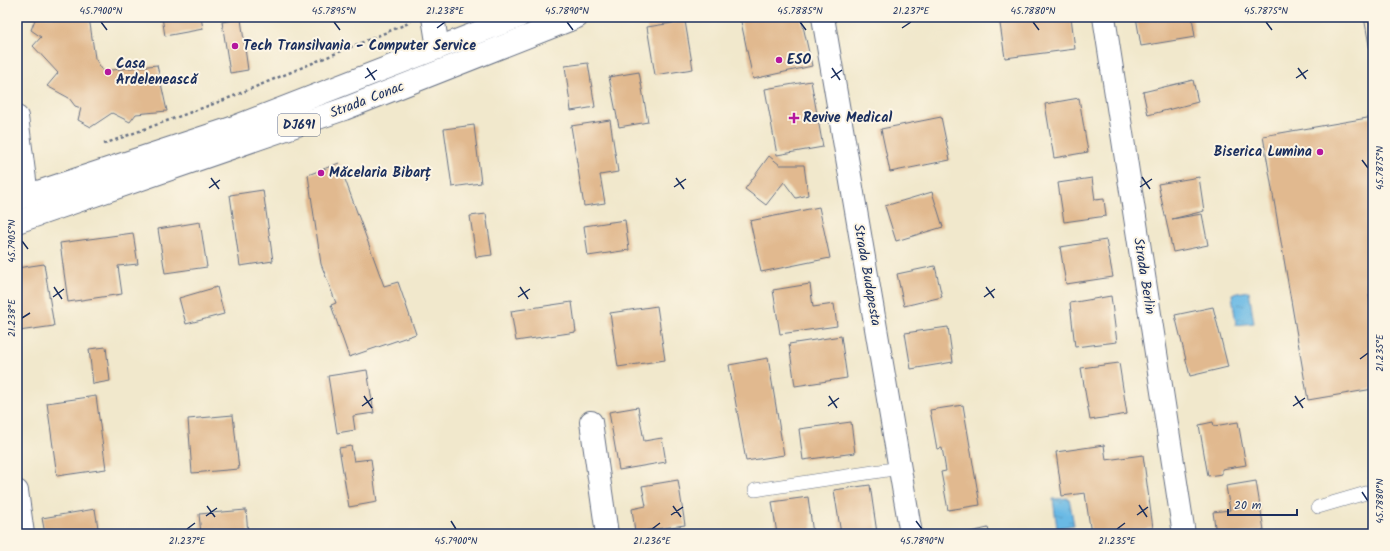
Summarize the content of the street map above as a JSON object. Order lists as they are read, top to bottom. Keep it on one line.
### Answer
{"streets":{"street":["Strada Conac","DJ691","Strada Budapesta","Strada Berlin"]},"places":{"other":["Tech Transilvania - Computer Service","ESO","Casa Ardelenească","Biserica Lumina","Măcelaria Bibarț"],"health":["Revive Medical"]},"scale_bar":"20 m","coordinates":["45.7900°N","45.7895°N","21.238°E","45.7890°N","45.7885°N","21.237°E","45.7880°N","45.7875°N","45.7905°N","21.235°E","21.236°E"]}
